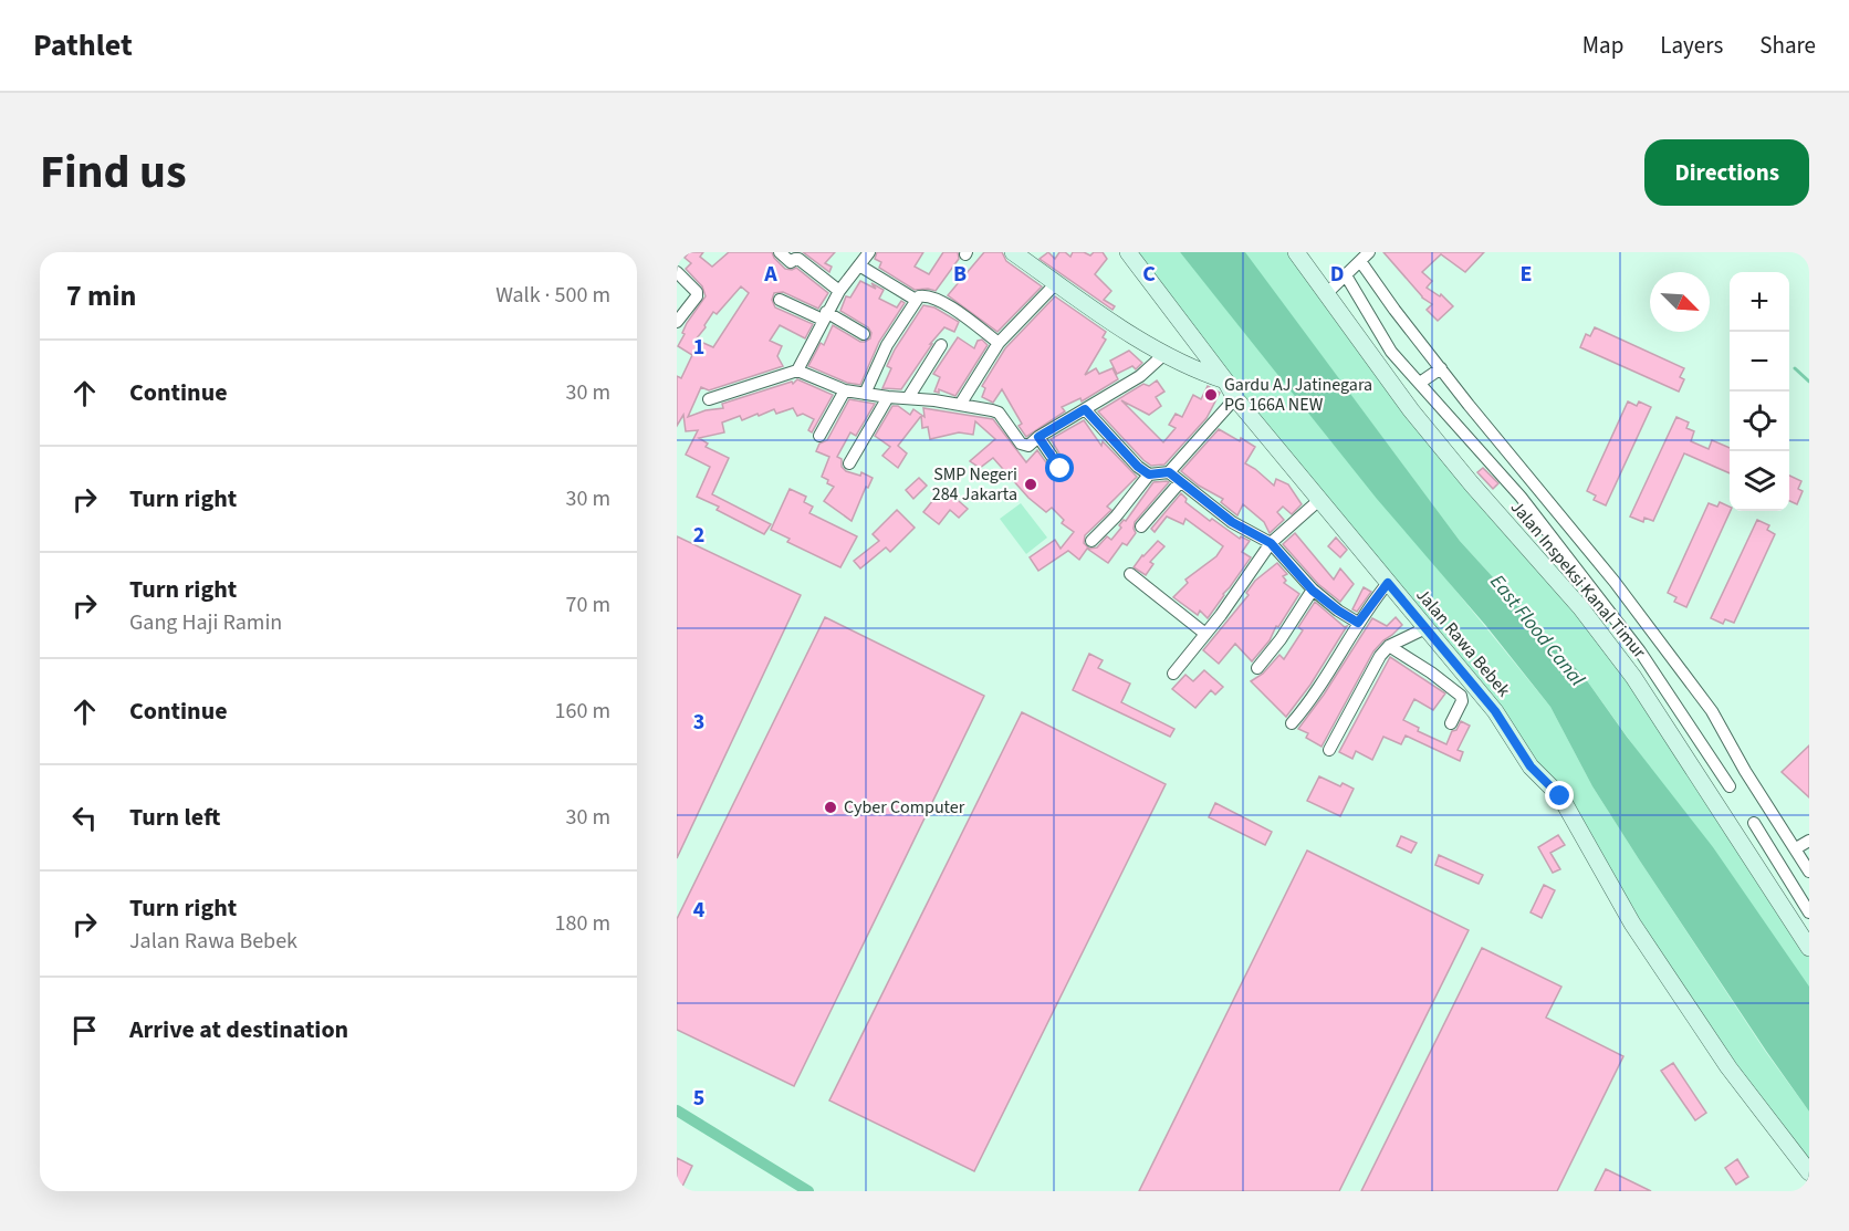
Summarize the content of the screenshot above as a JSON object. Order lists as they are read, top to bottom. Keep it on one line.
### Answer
{"streets":{"street":["Jalan Inspeksi Kanal Timur","Jalan Rawa Bebek"]},"water":["East Flood Canal"],"places":["Gardu AJ Jatinegara PG 166A NEW","SMP Negeri 284 Jakarta","Cyber Computer"],"north":"bottom right","page":{"header":"Pathlet","nav":["Map","Layers","Share"],"title":"Find us","buttons":"Directions","heading":["7 min","Walk · 500 m"],"map_buttons":["+","−"],"list":[["Continue","30 m"],["Turn right","30 m"],["Turn right","Gang Haji Ramin","70 m"],["Continue","160 m"],["Turn left","30 m"],["Turn right","Jalan Rawa Bebek","180 m"],"Arrive at destination"]},"grid":{"columns":["A","B","C","D","E"],"rows":["1","2","3","4","5"]}}
